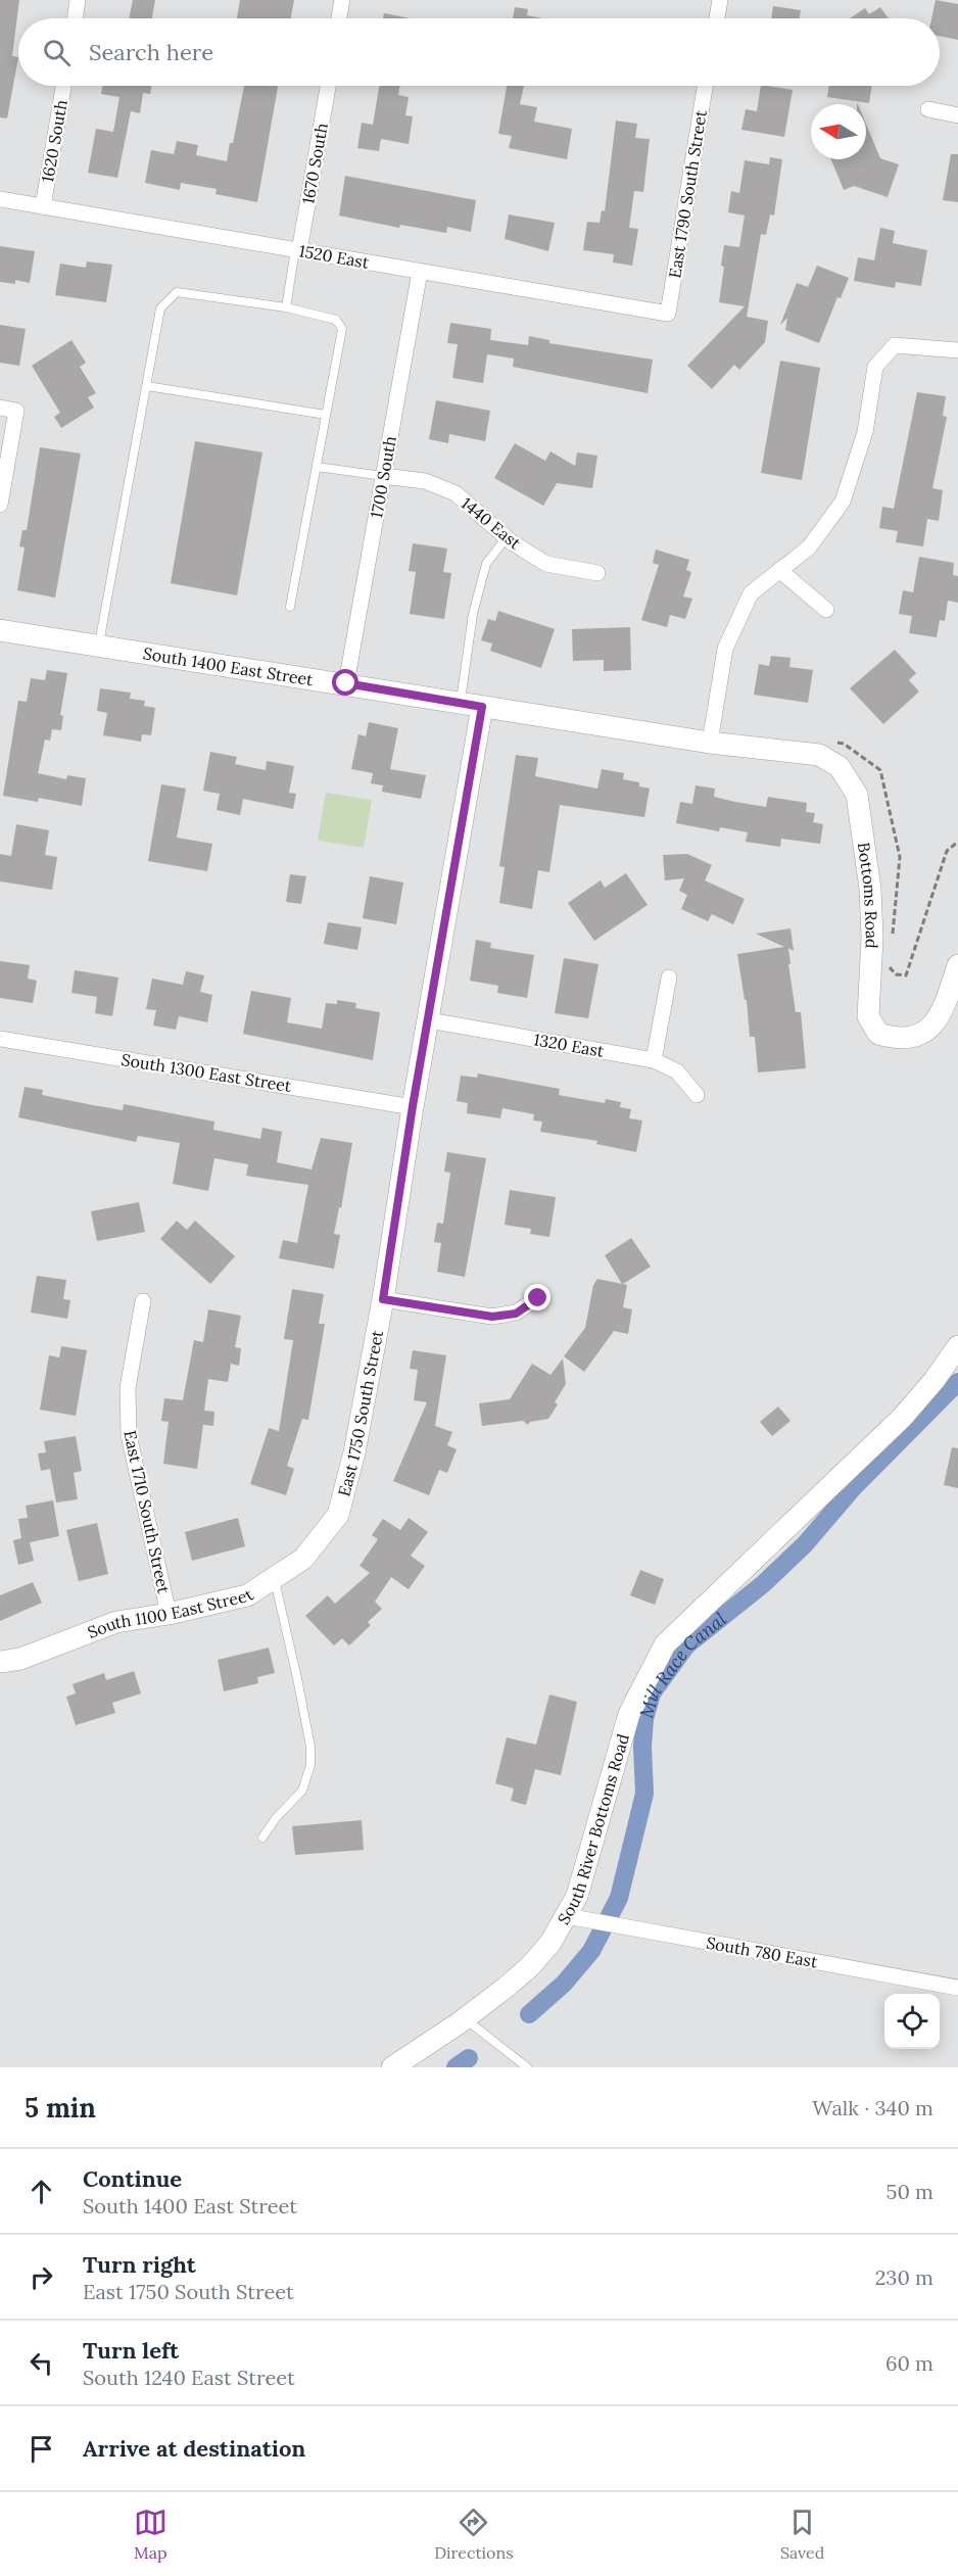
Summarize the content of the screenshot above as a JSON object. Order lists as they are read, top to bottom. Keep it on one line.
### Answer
{"streets":{"street":["1620 South","1670 South","East 1790 South Street","1520 East","1700 South","1440 East","South 1400 East Street","Bottoms Road","1320 East","South 1300 East Street","East 1750 South Street","East 1710 South Street","South 1100 East Street","South River Bottoms Road","South 780 East"]},"crossings":[["1620 South","1520 East"],["1670 South","1520 East"],["East 1790 South Street","1520 East"],["1520 East","1700 South"],["1700 South","1440 East"],["1700 South","South 1400 East Street"],["South 1400 East Street","Bottoms Road"],["South 1400 East Street","East 1750 South Street"],["1320 East","East 1750 South Street"],["South 1300 East Street","East 1750 South Street"],["East 1750 South Street","South 1100 East Street"],["East 1710 South Street","South 1100 East Street"],["South River Bottoms Road","South 780 East"]],"water":["Mill Race Canal"],"north":"left","page":{"search":"Search here","heading":["5 min","Walk · 340 m"],"list":[["Continue","South 1400 East Street","50 m"],["Turn right","East 1750 South Street","230 m"],["Turn left","South 1240 East Street","60 m"],"Arrive at destination"],"nav":["Map","Directions","Saved"]}}
